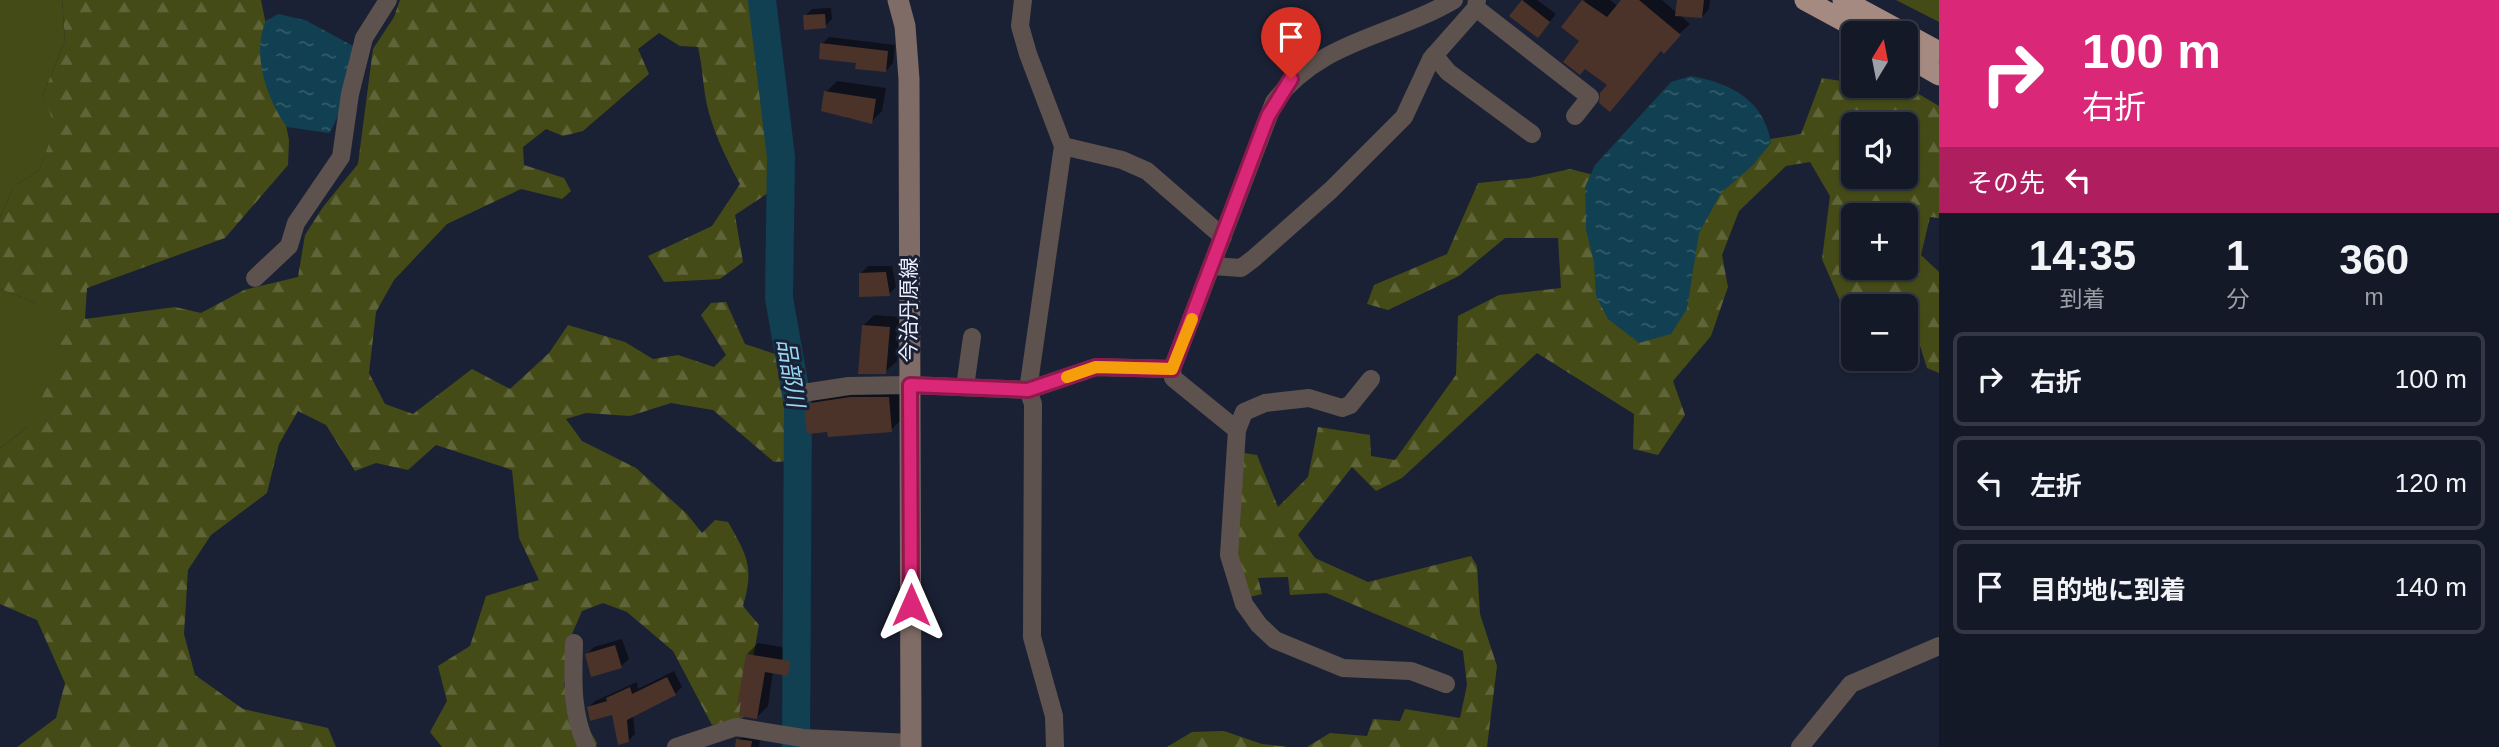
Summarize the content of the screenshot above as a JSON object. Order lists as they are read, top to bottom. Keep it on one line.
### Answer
{"streets":{"main road":["今治丹原線"]},"water":["品部川"],"north":"top","page":{"turn":["100 m","右折"],"map_buttons":["+","−"],"then":"その先","eta":["14:35","到着","1","分","360","m"],"list":[{"name":"右折","value":"100 m"},{"name":"左折","value":"120 m"},{"name":"目的地に到着","value":"140 m"}]}}
